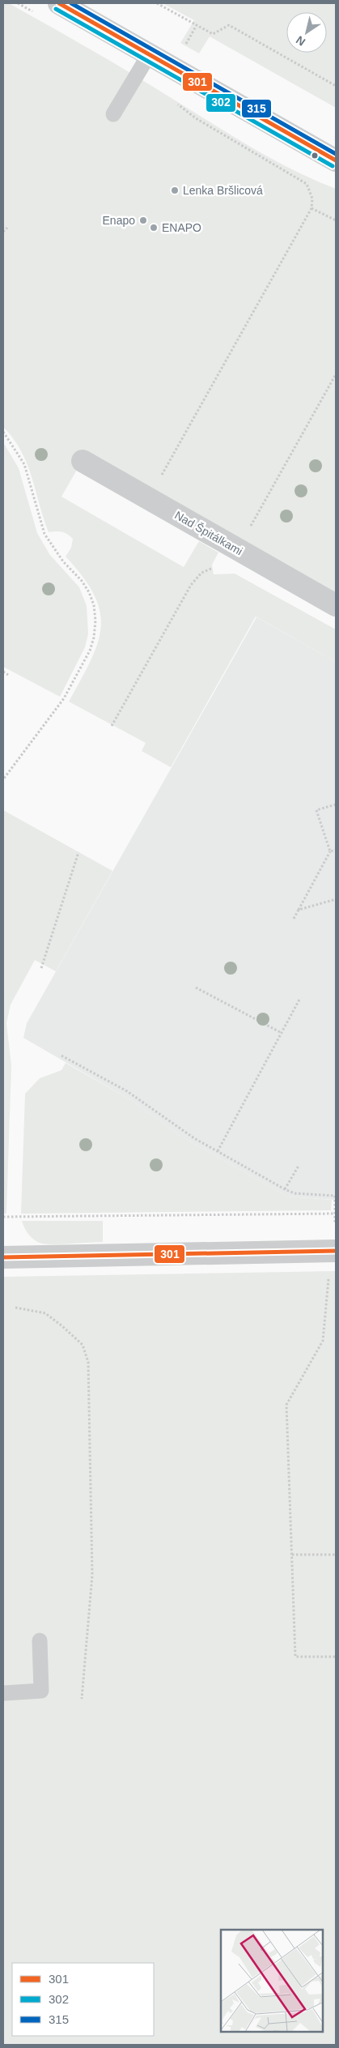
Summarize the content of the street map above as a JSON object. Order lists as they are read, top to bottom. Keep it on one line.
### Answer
{"streets":{"street":["Nad Špitálkami"]},"places":["Lenka Bršlicová","Enapo","ENAPO"],"lines":["transit line 301","transit line 315","transit line 302"],"legend":["301","302","315"],"north":"bottom left"}
